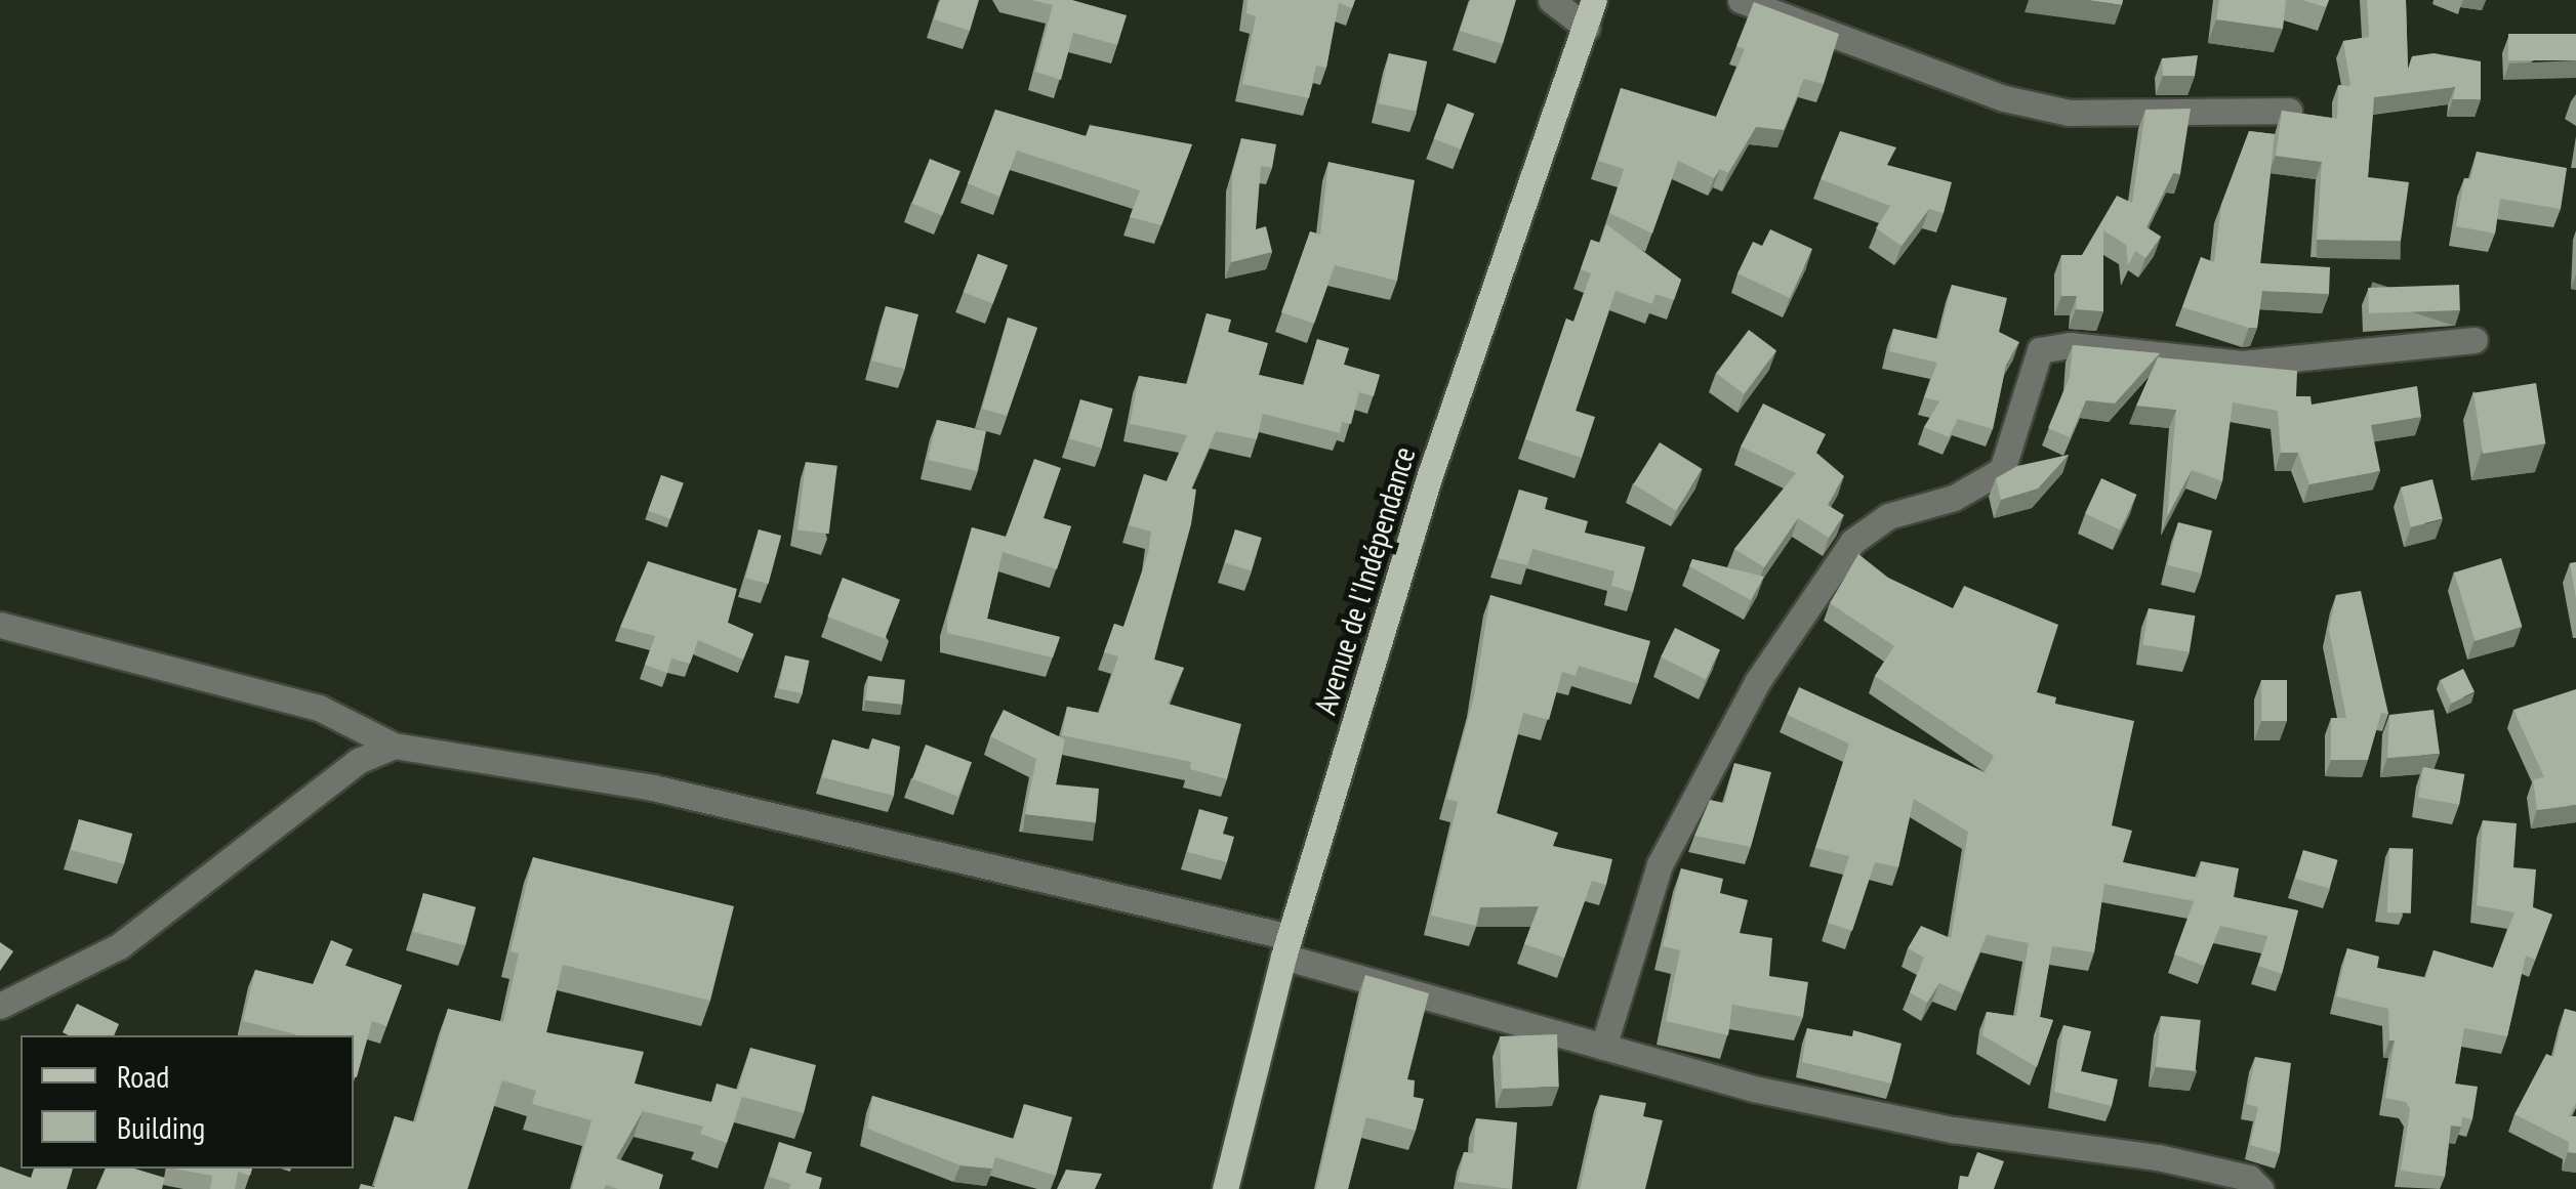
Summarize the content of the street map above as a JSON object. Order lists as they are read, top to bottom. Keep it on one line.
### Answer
{"streets":{"main road":["Avenue de l'Indépendance"]},"legend":["Road","Building"]}
